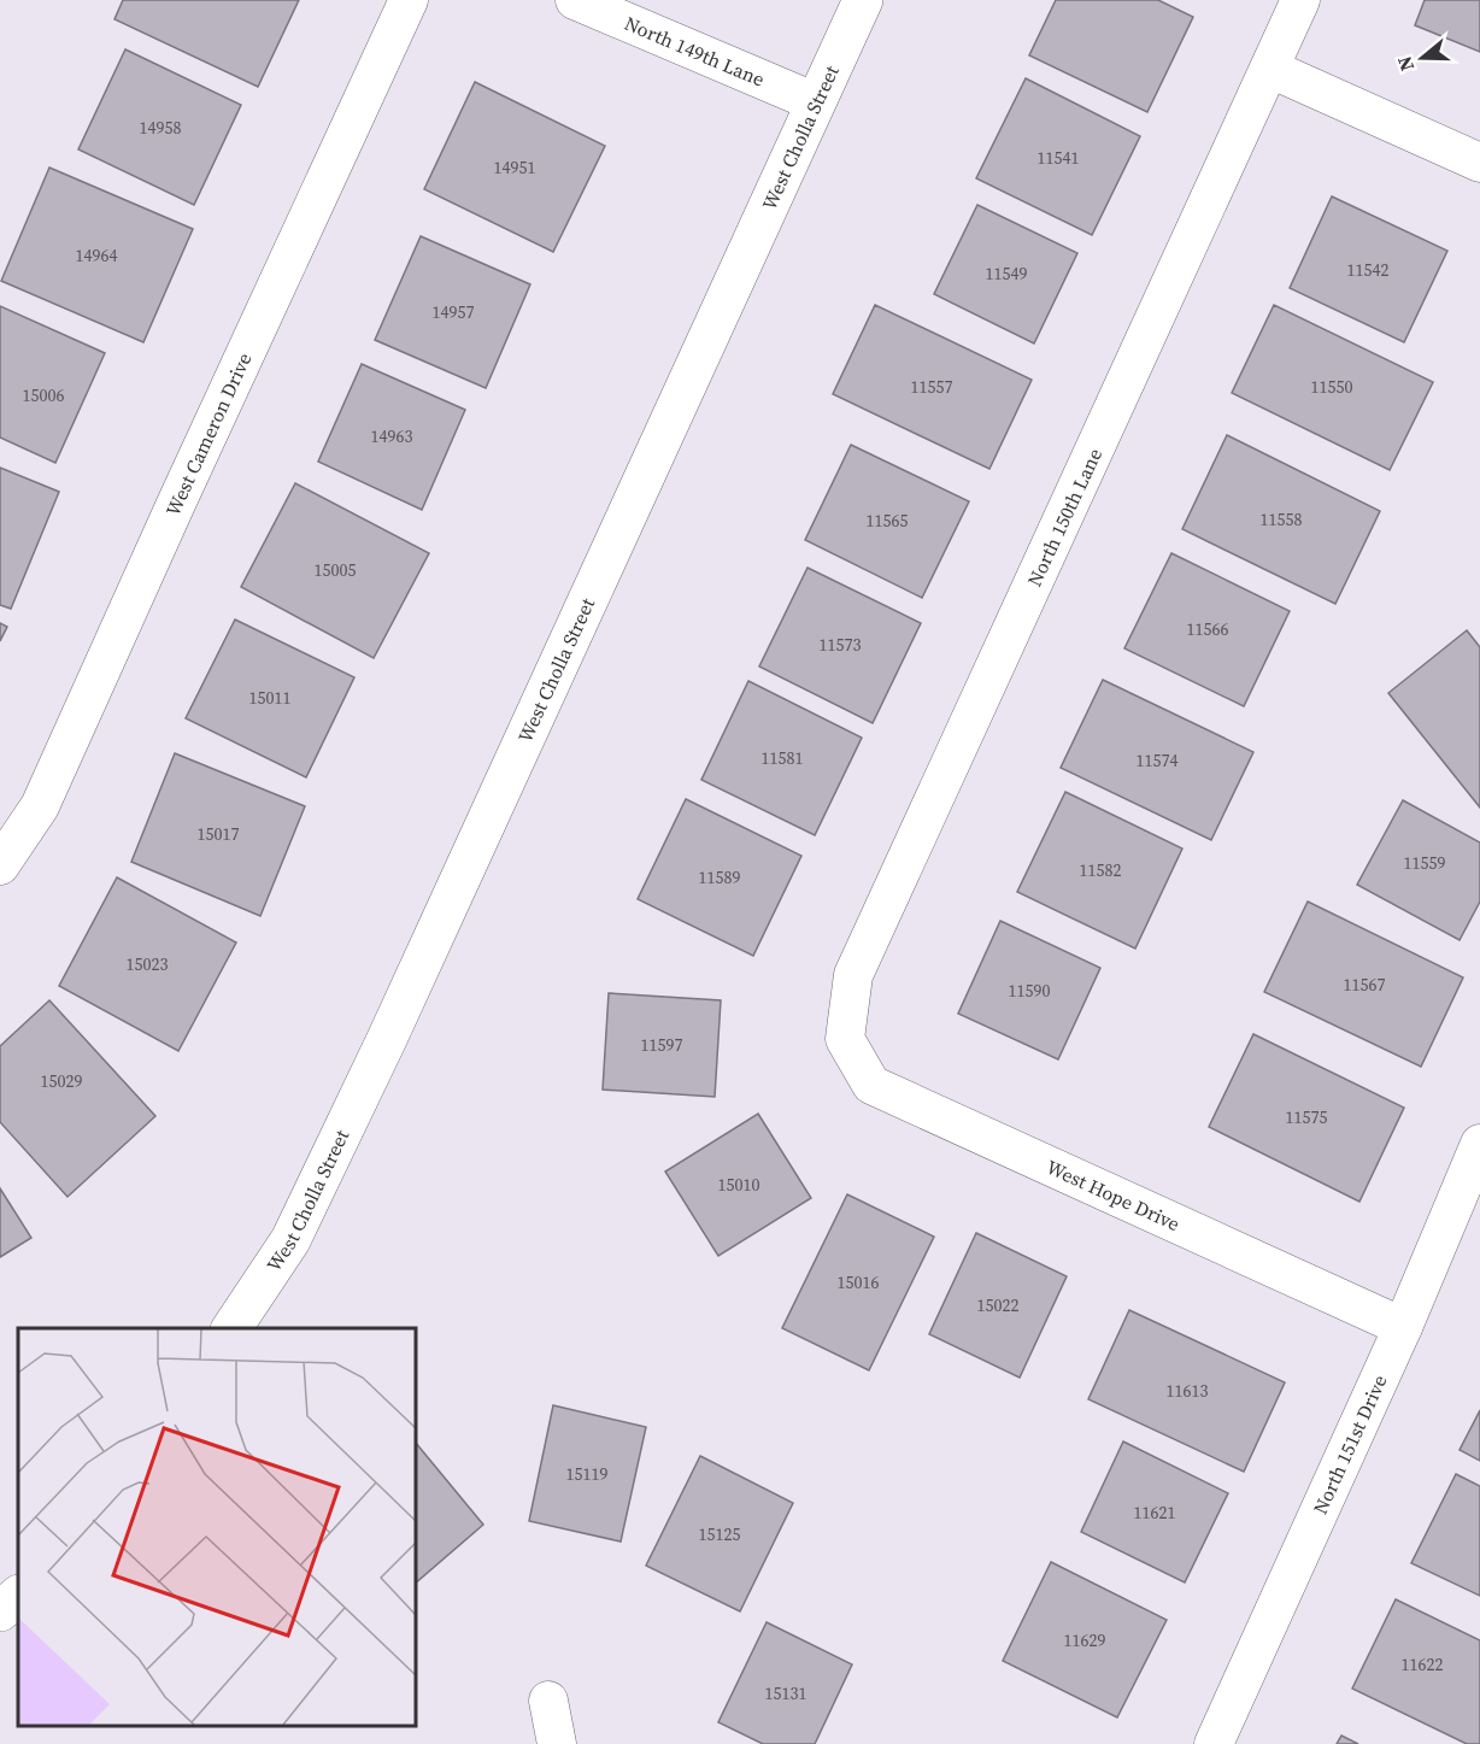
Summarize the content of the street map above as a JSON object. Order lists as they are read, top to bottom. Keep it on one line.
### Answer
{"streets":{"street":["North 149th Lane","West Cholla Street","West Cameron Drive","North 150th Lane","West Hope Drive","North 151st Drive"]},"crossings":[["North 149th Lane","West Cholla Street"],["North 150th Lane","West Hope Drive"],["West Hope Drive","North 151st Drive"]],"house_numbers":["14958","11541","14951","14964","11542","11549","14957","11557","11550","15006","14963","11558","11565","15005","11566","11573","15011","11581","11574","15017","11559","11582","11589","15023","11567","11590","11597","15029","11575","15010","15016","15022","11613","15119","11621","15125","11629","11622","15131"],"north":"left"}
